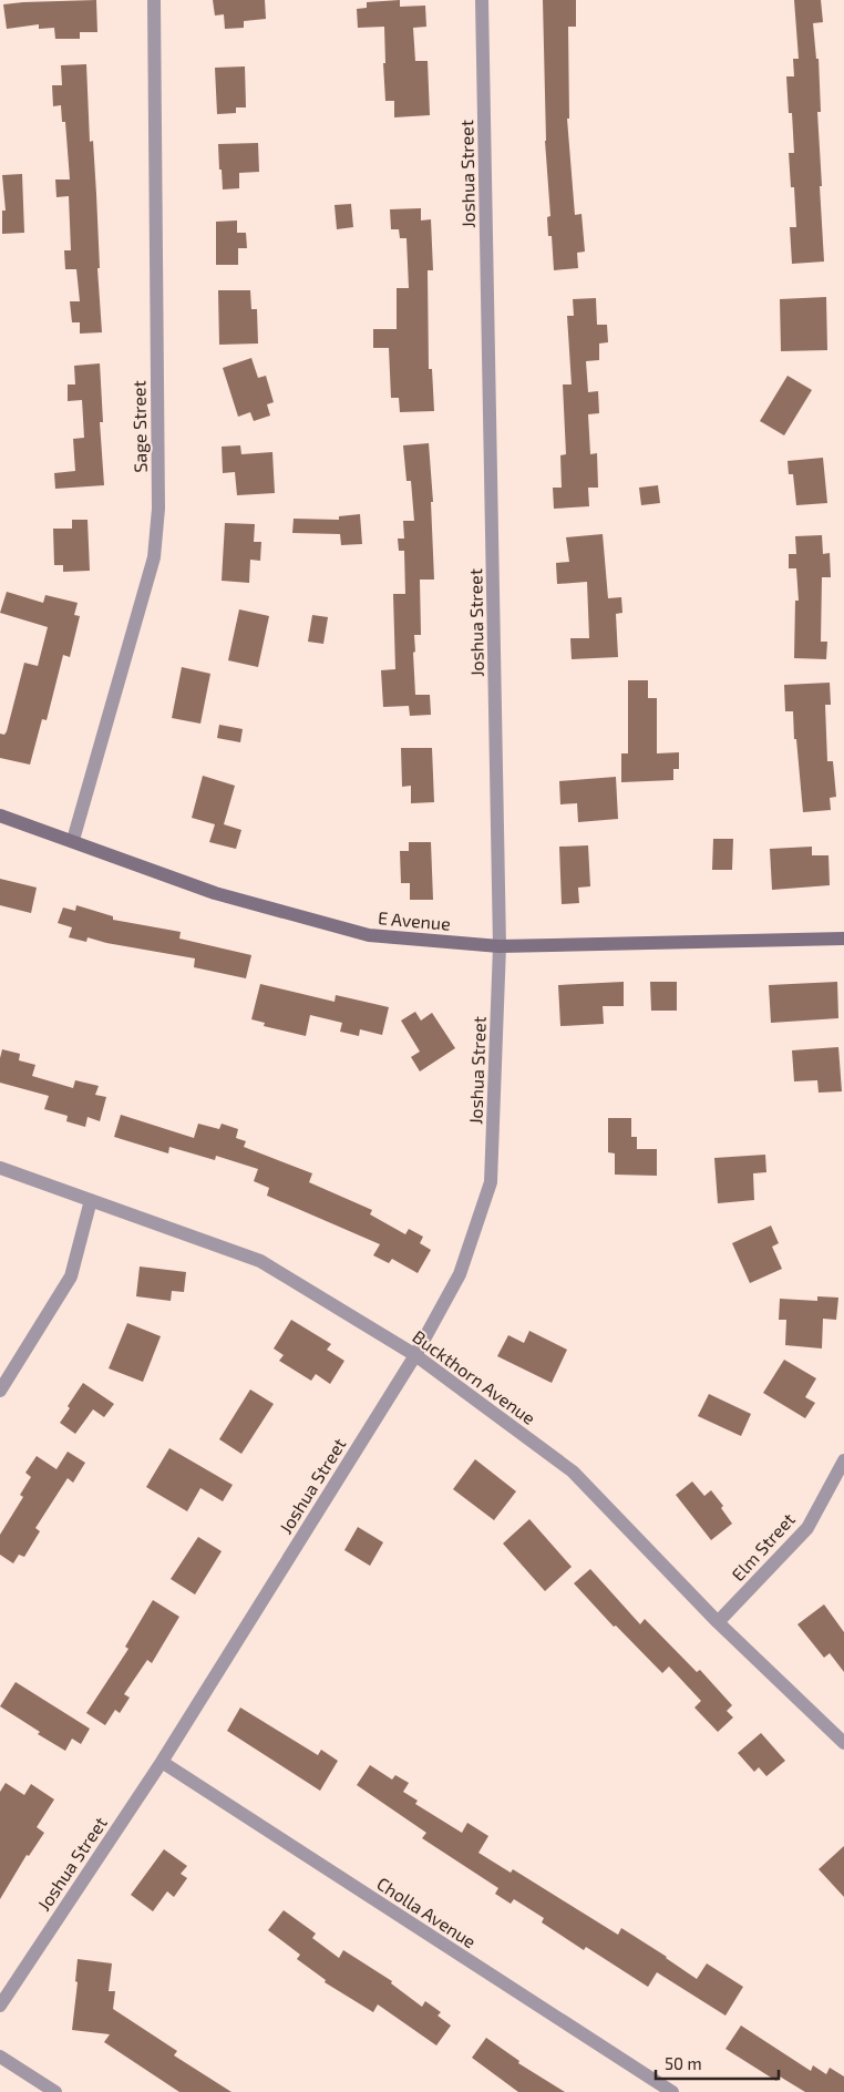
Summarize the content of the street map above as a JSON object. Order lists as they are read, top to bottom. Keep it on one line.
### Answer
{"streets":{"street":["Joshua Street","Sage Street","E Avenue","Buckthorn Avenue","Elm Street","Cholla Avenue"]},"crossings":[["Joshua Street","E Avenue"],["Joshua Street","Buckthorn Avenue"],["Joshua Street","Cholla Avenue"],["Sage Street","E Avenue"],["Buckthorn Avenue","Elm Street"]],"scale_bar":"50 m"}
